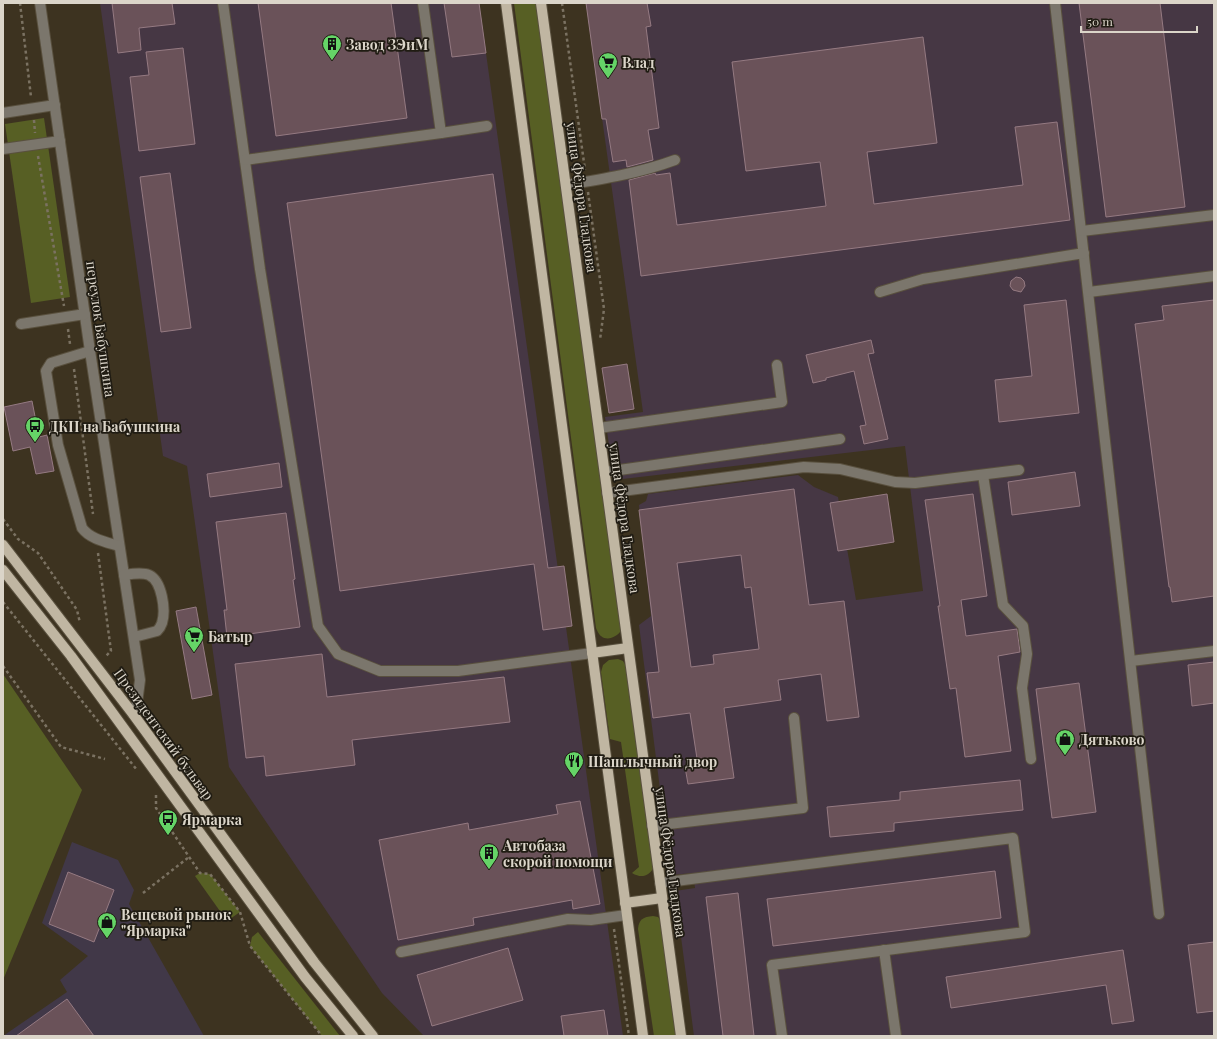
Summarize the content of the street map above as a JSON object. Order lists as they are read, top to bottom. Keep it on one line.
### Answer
{"streets":{"main road":["улица Фёдора Гладкова","переулок Бабушкина","Президентский бульвар"]},"crossings":[["переулок Бабушкина","Президентский бульвар"]],"places":{"building":["Завод ЗЭиМ","Автобаза скорой помощи"],"supermarket":["Влад","Батыр"],"bus stop":["ДКП на Бабушкина","Ярмарка"],"shop":["Дятьково","Вещевой рынок \"Ярмарка\""],"restaurant":["Шашлычный двор"]},"scale_bar":"50 m"}
